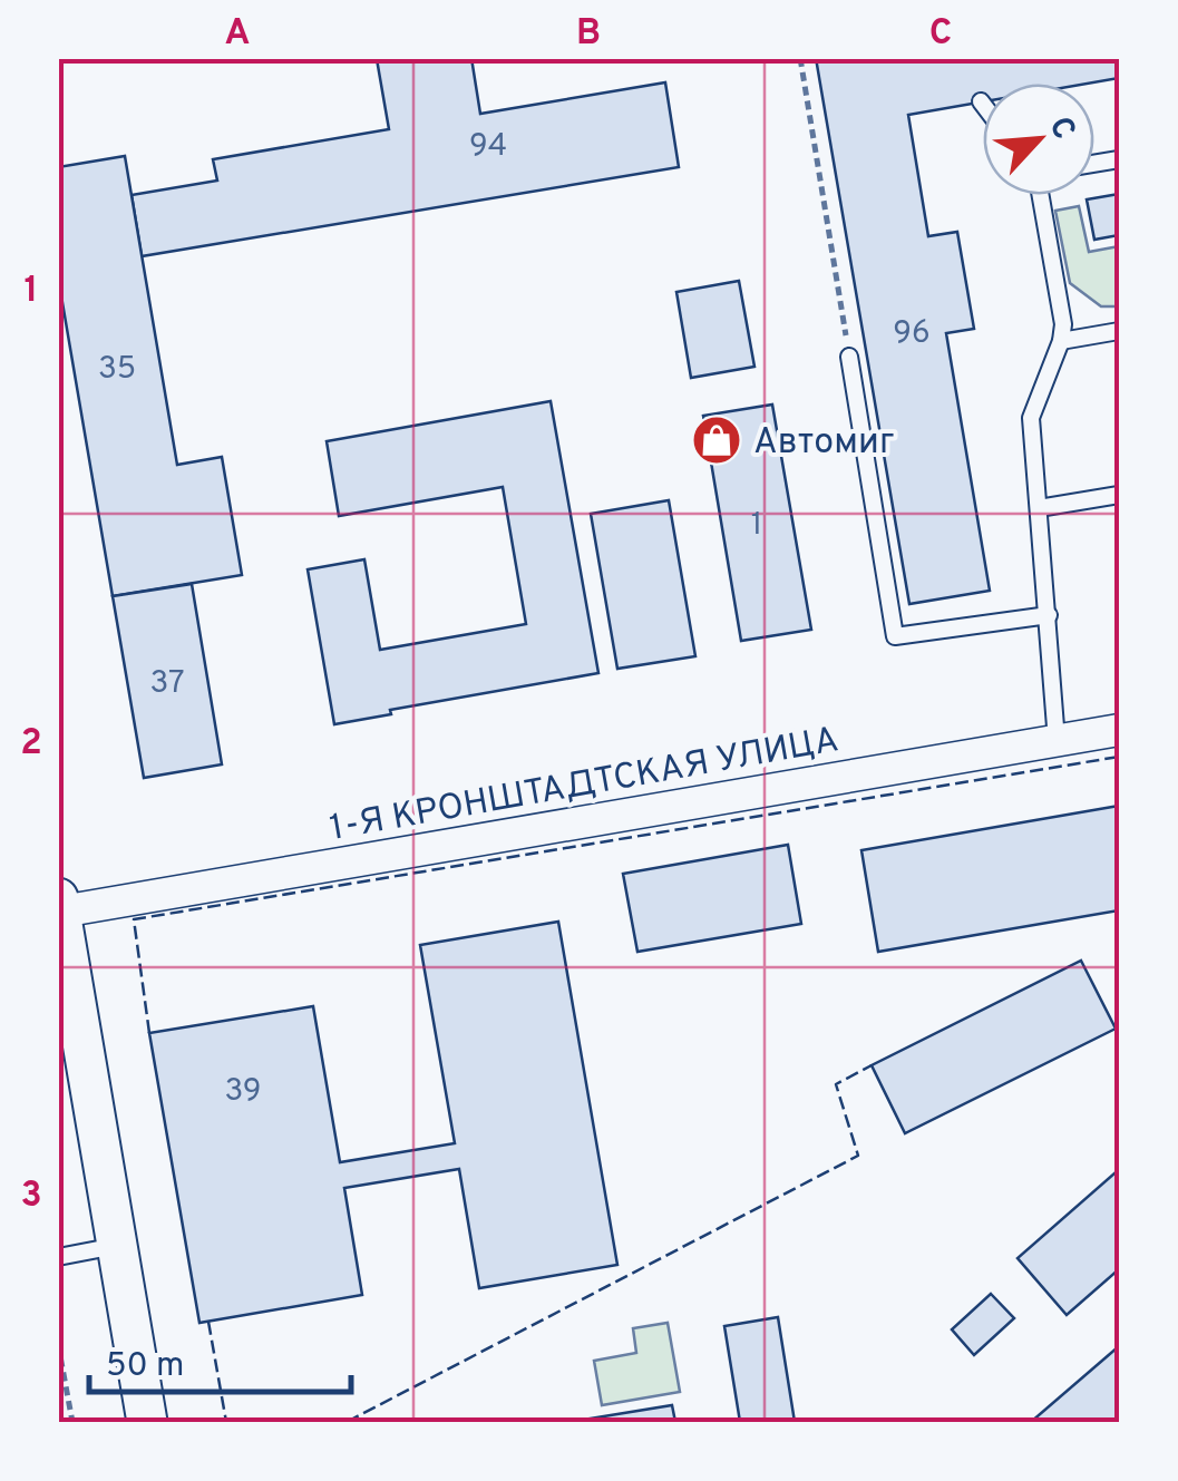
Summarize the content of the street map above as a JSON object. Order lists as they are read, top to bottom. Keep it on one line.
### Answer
{"streets":{"street":["1-Я КРОНШТАДТСКАЯ УЛИЦА"]},"places":{"shop":["Автомиг"]},"house_numbers":["94","96","35","1","37","39"],"scale_bar":"50 m","north":"top right","grid":{"columns":["A","B","C"],"rows":["1","2","3"]}}
